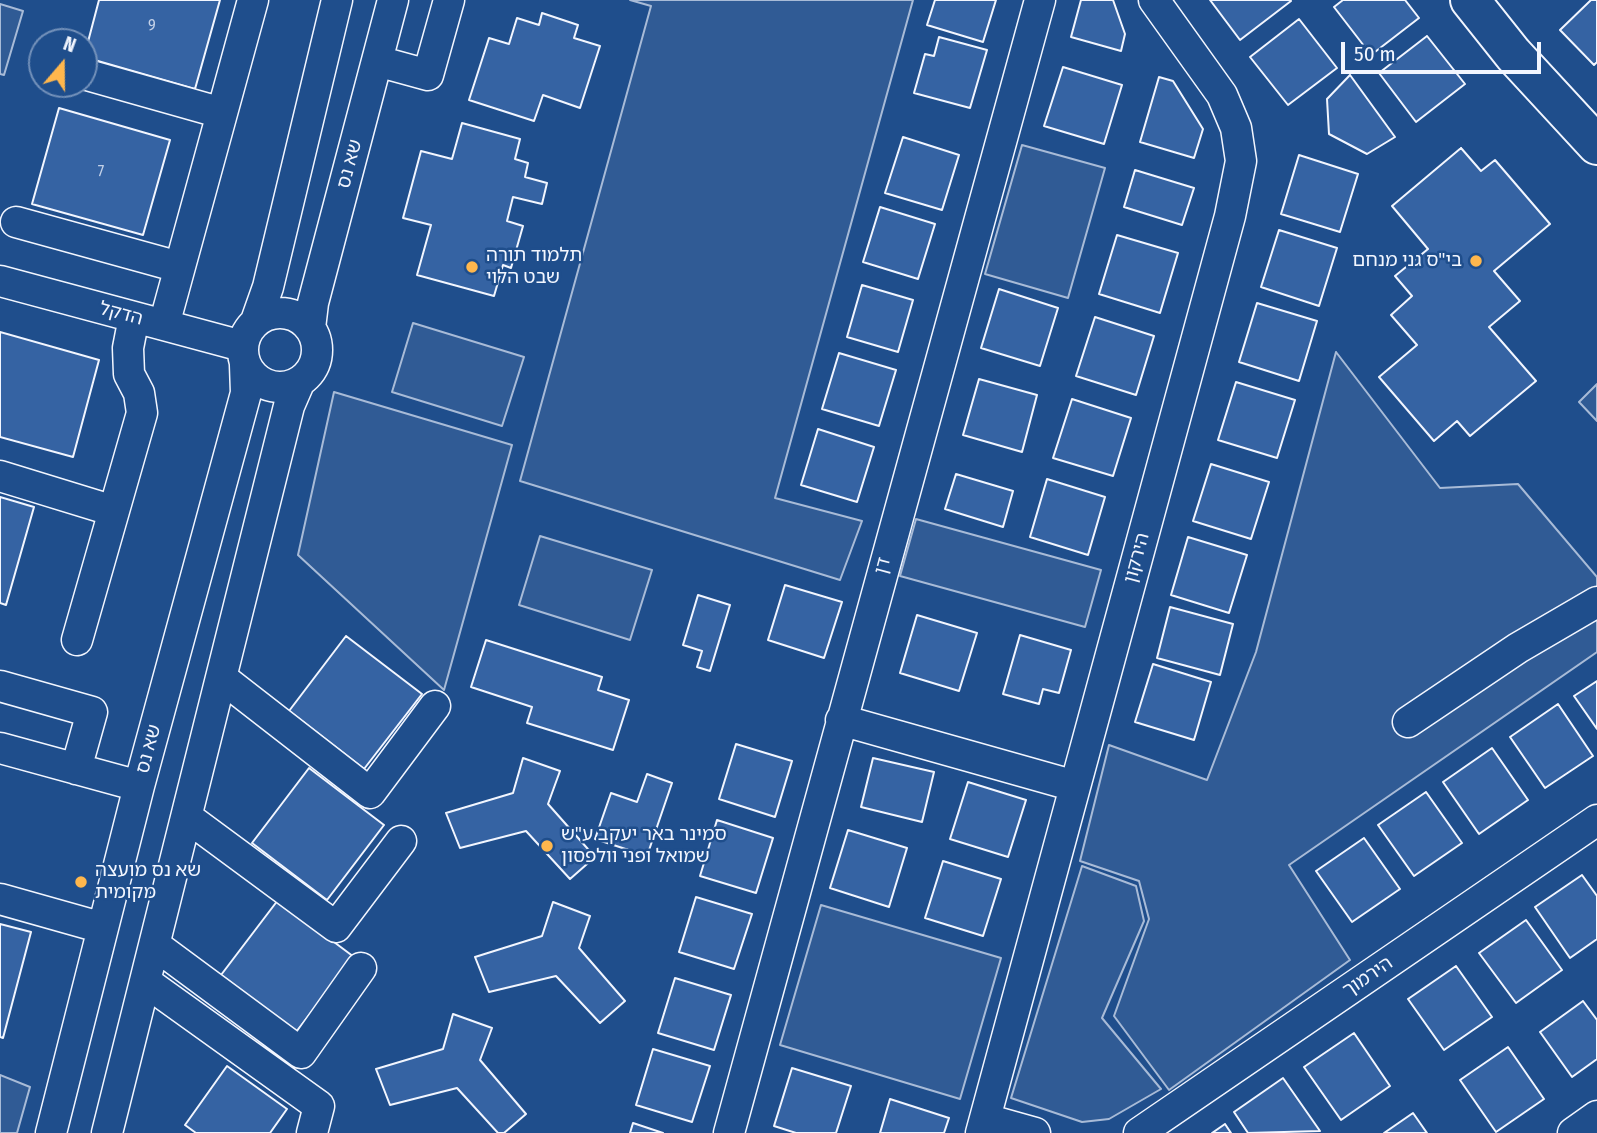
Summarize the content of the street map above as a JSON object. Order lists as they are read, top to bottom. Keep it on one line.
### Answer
{"streets":{"street":["שא נס","הדקל","הירקון","דן","הירמוך"]},"crossings":[["שא נס","הדקל"]],"places":["בי\"ס גני מנחם","תלמוד תורה שבט הלוי","סמינר באר יעקב ע\"ש שמואל ופני וולפסון","שא נס מועצה מקומית"],"house_numbers":["9","7"],"scale_bar":"50 m","north":"top"}
